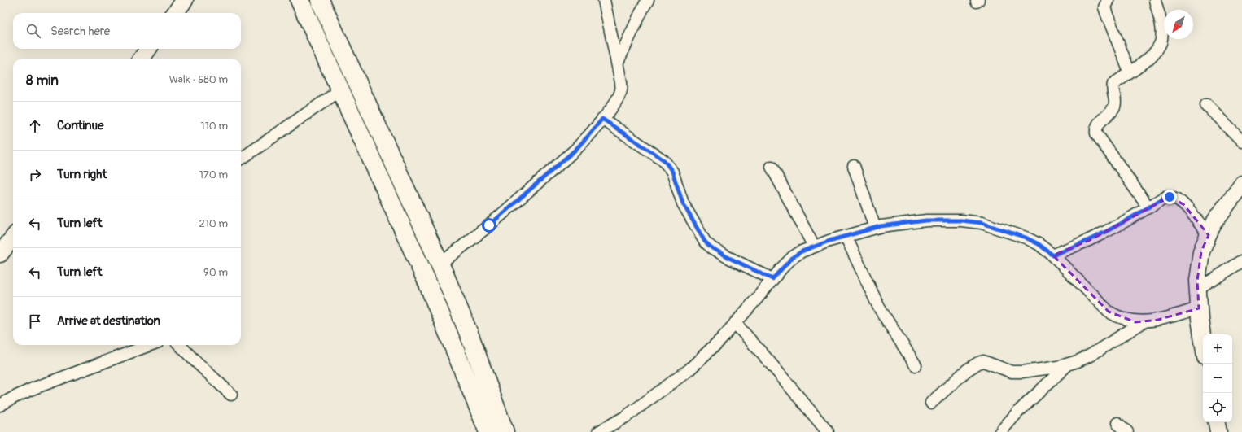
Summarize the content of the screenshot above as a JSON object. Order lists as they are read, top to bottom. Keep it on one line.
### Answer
{"north":"bottom left","page":{"search":"Search here","heading":["8 min","Walk · 580 m"],"list":[["Continue","110 m"],["Turn right","170 m"],["Turn left","210 m"],["Turn left","90 m"],"Arrive at destination"],"map_buttons":["+","−"]}}
